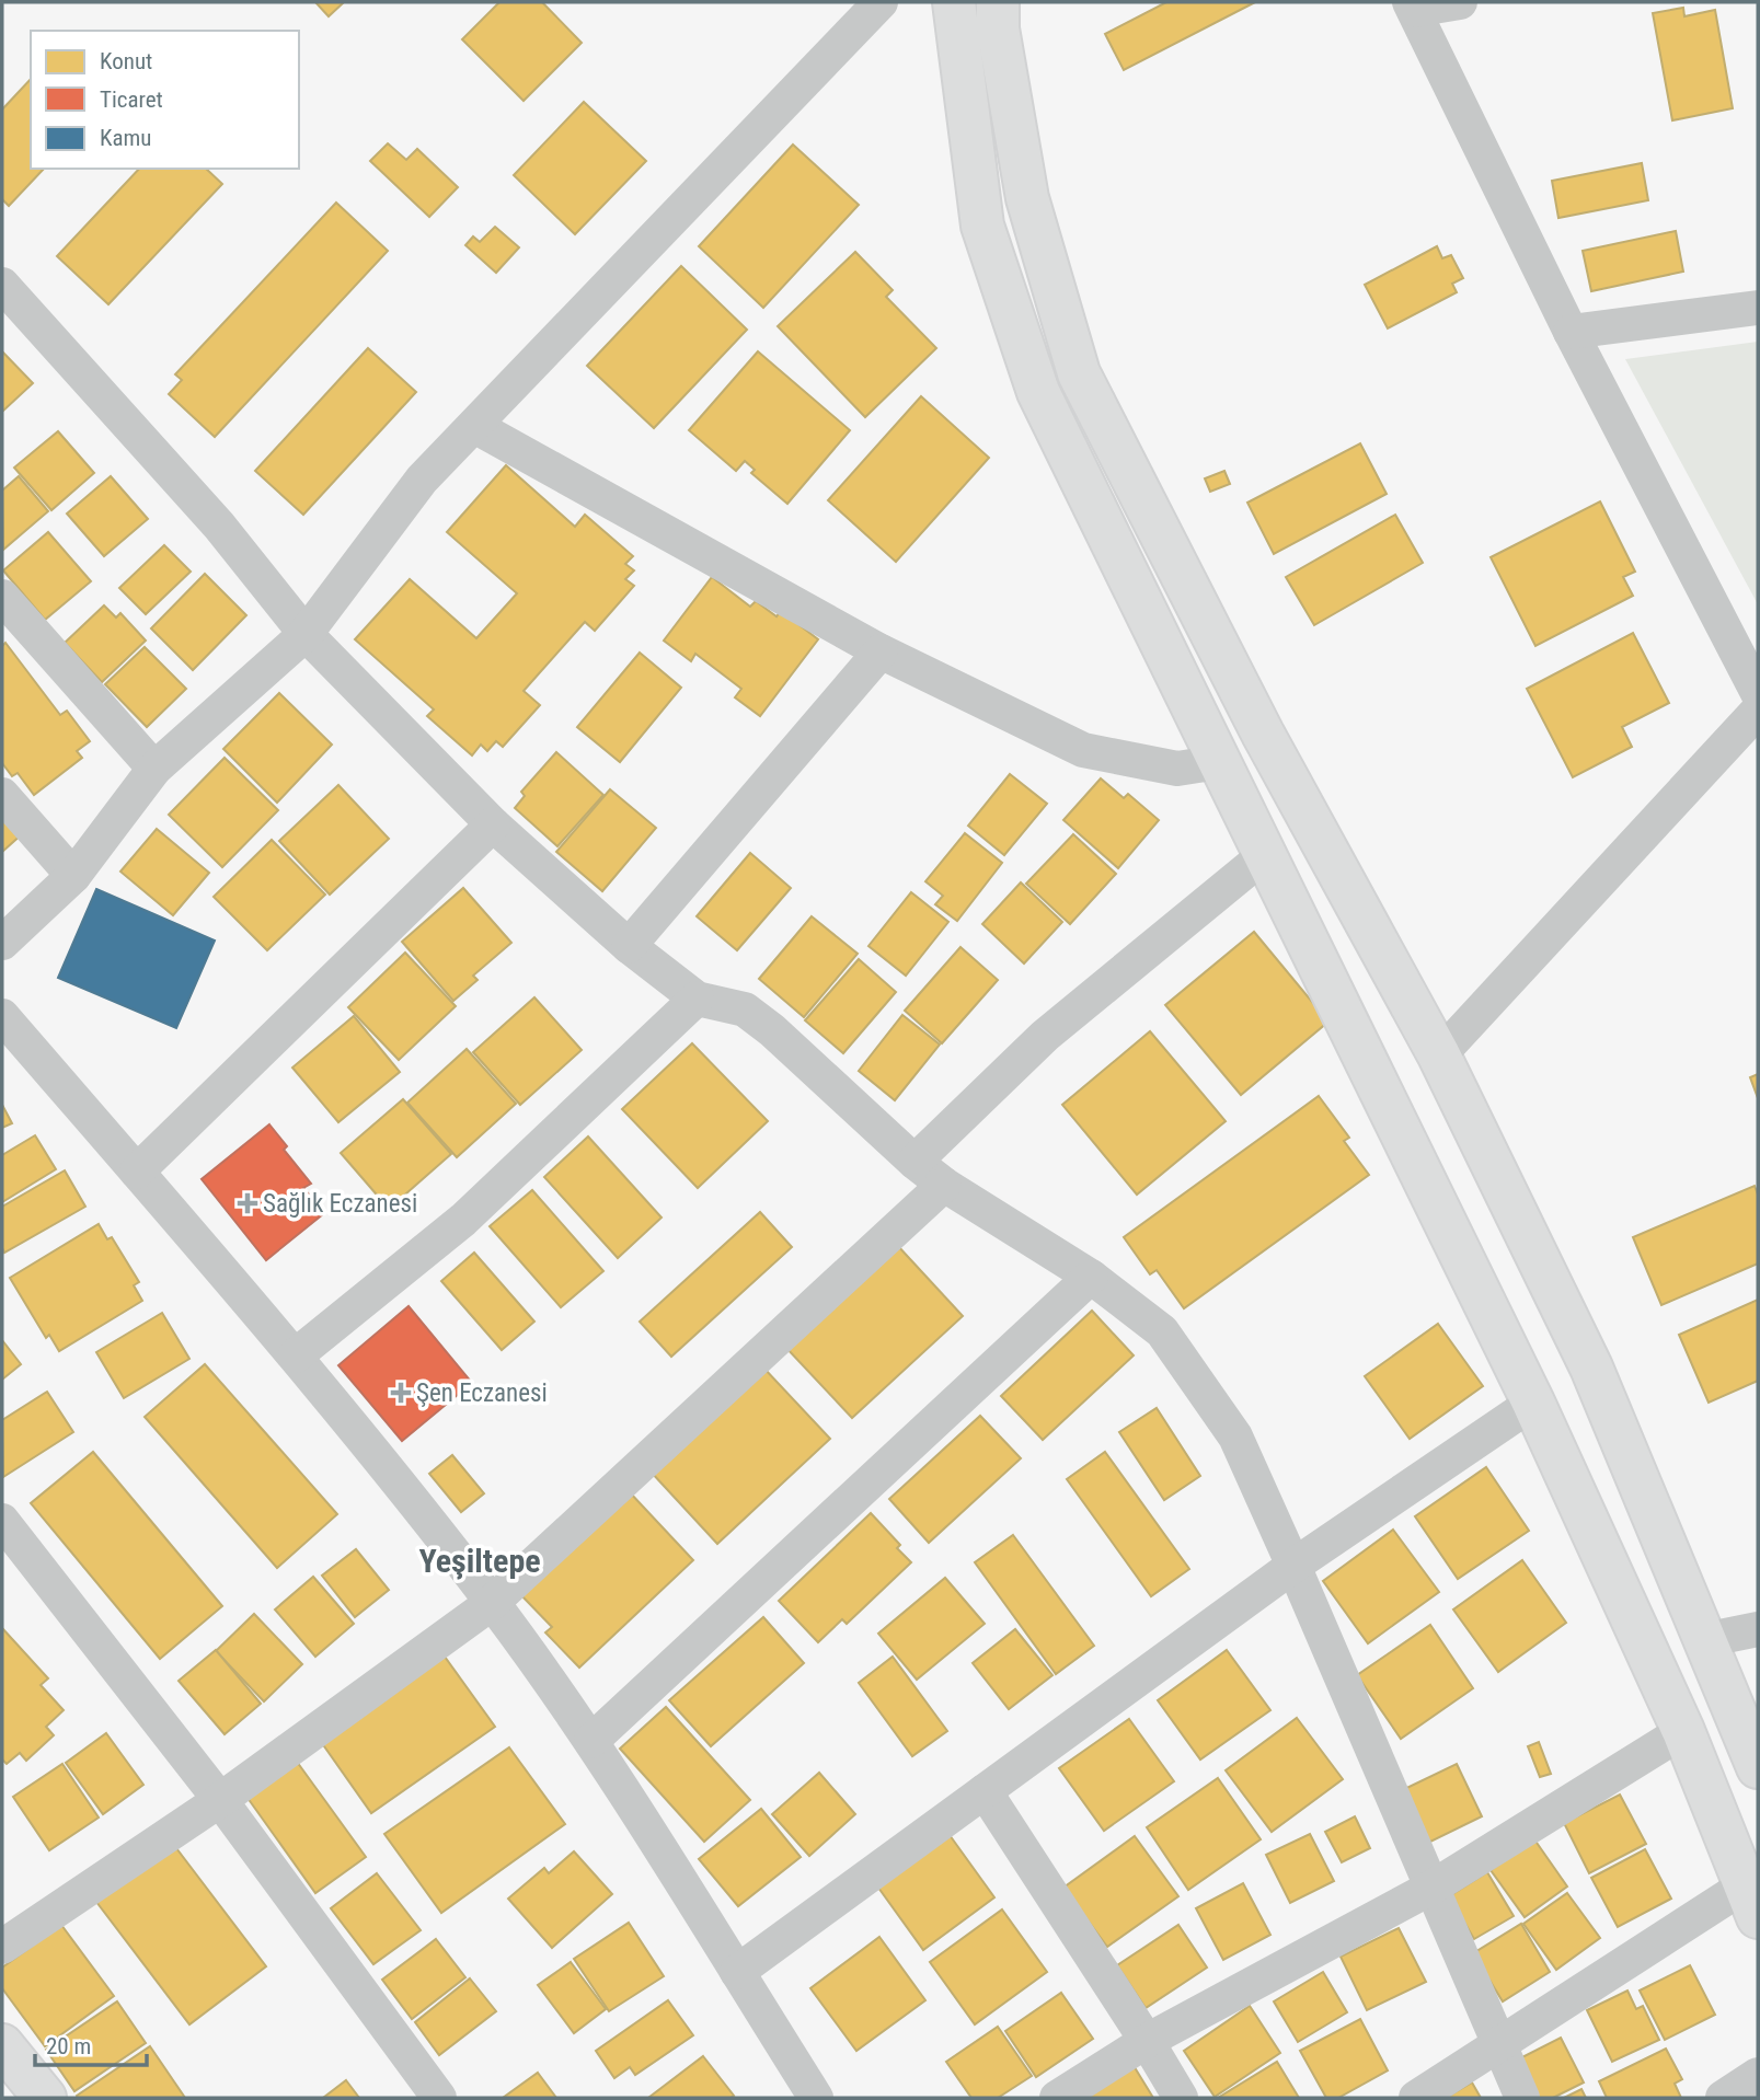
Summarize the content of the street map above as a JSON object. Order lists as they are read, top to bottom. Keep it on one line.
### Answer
{"districts":["Yeşiltepe"],"places":{"health":["Sağlık Eczanesi","Şen Eczanesi"]},"legend":["Konut","Ticaret","Kamu"],"scale_bar":"20 m"}
